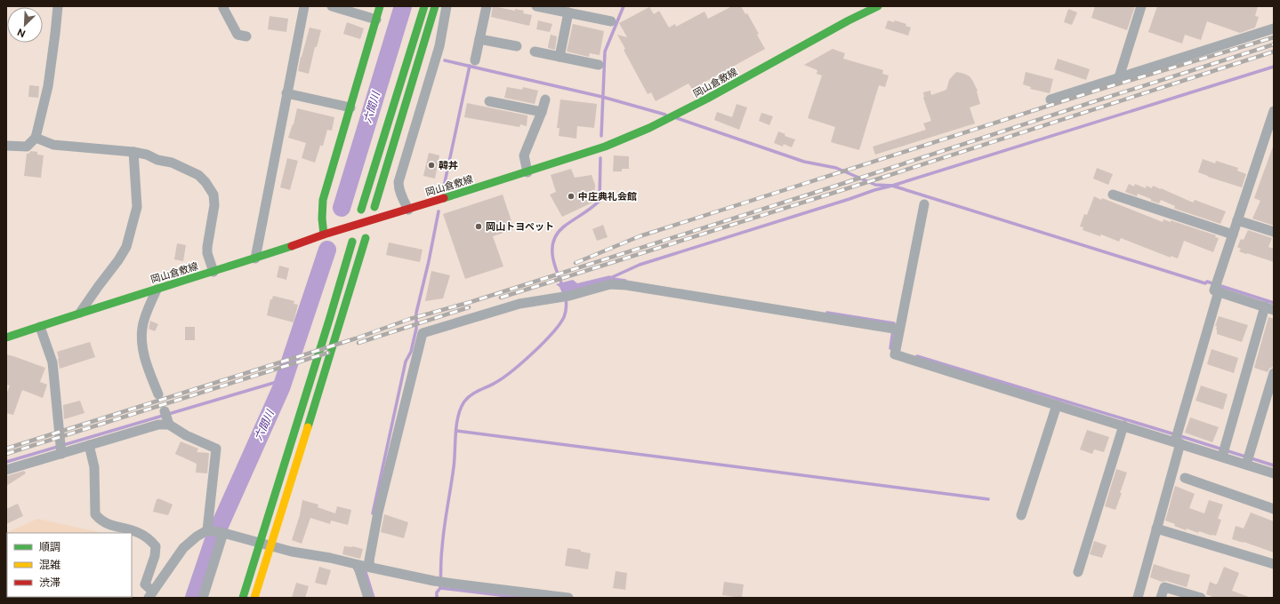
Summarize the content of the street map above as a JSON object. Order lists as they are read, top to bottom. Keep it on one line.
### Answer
{"streets":{"street":["岡山倉敷線"]},"water":["六間川"],"places":["韓丼","中庄典礼会館","岡山トヨペット"],"legend":["順調","混雑","渋滞"],"north":"bottom left"}
